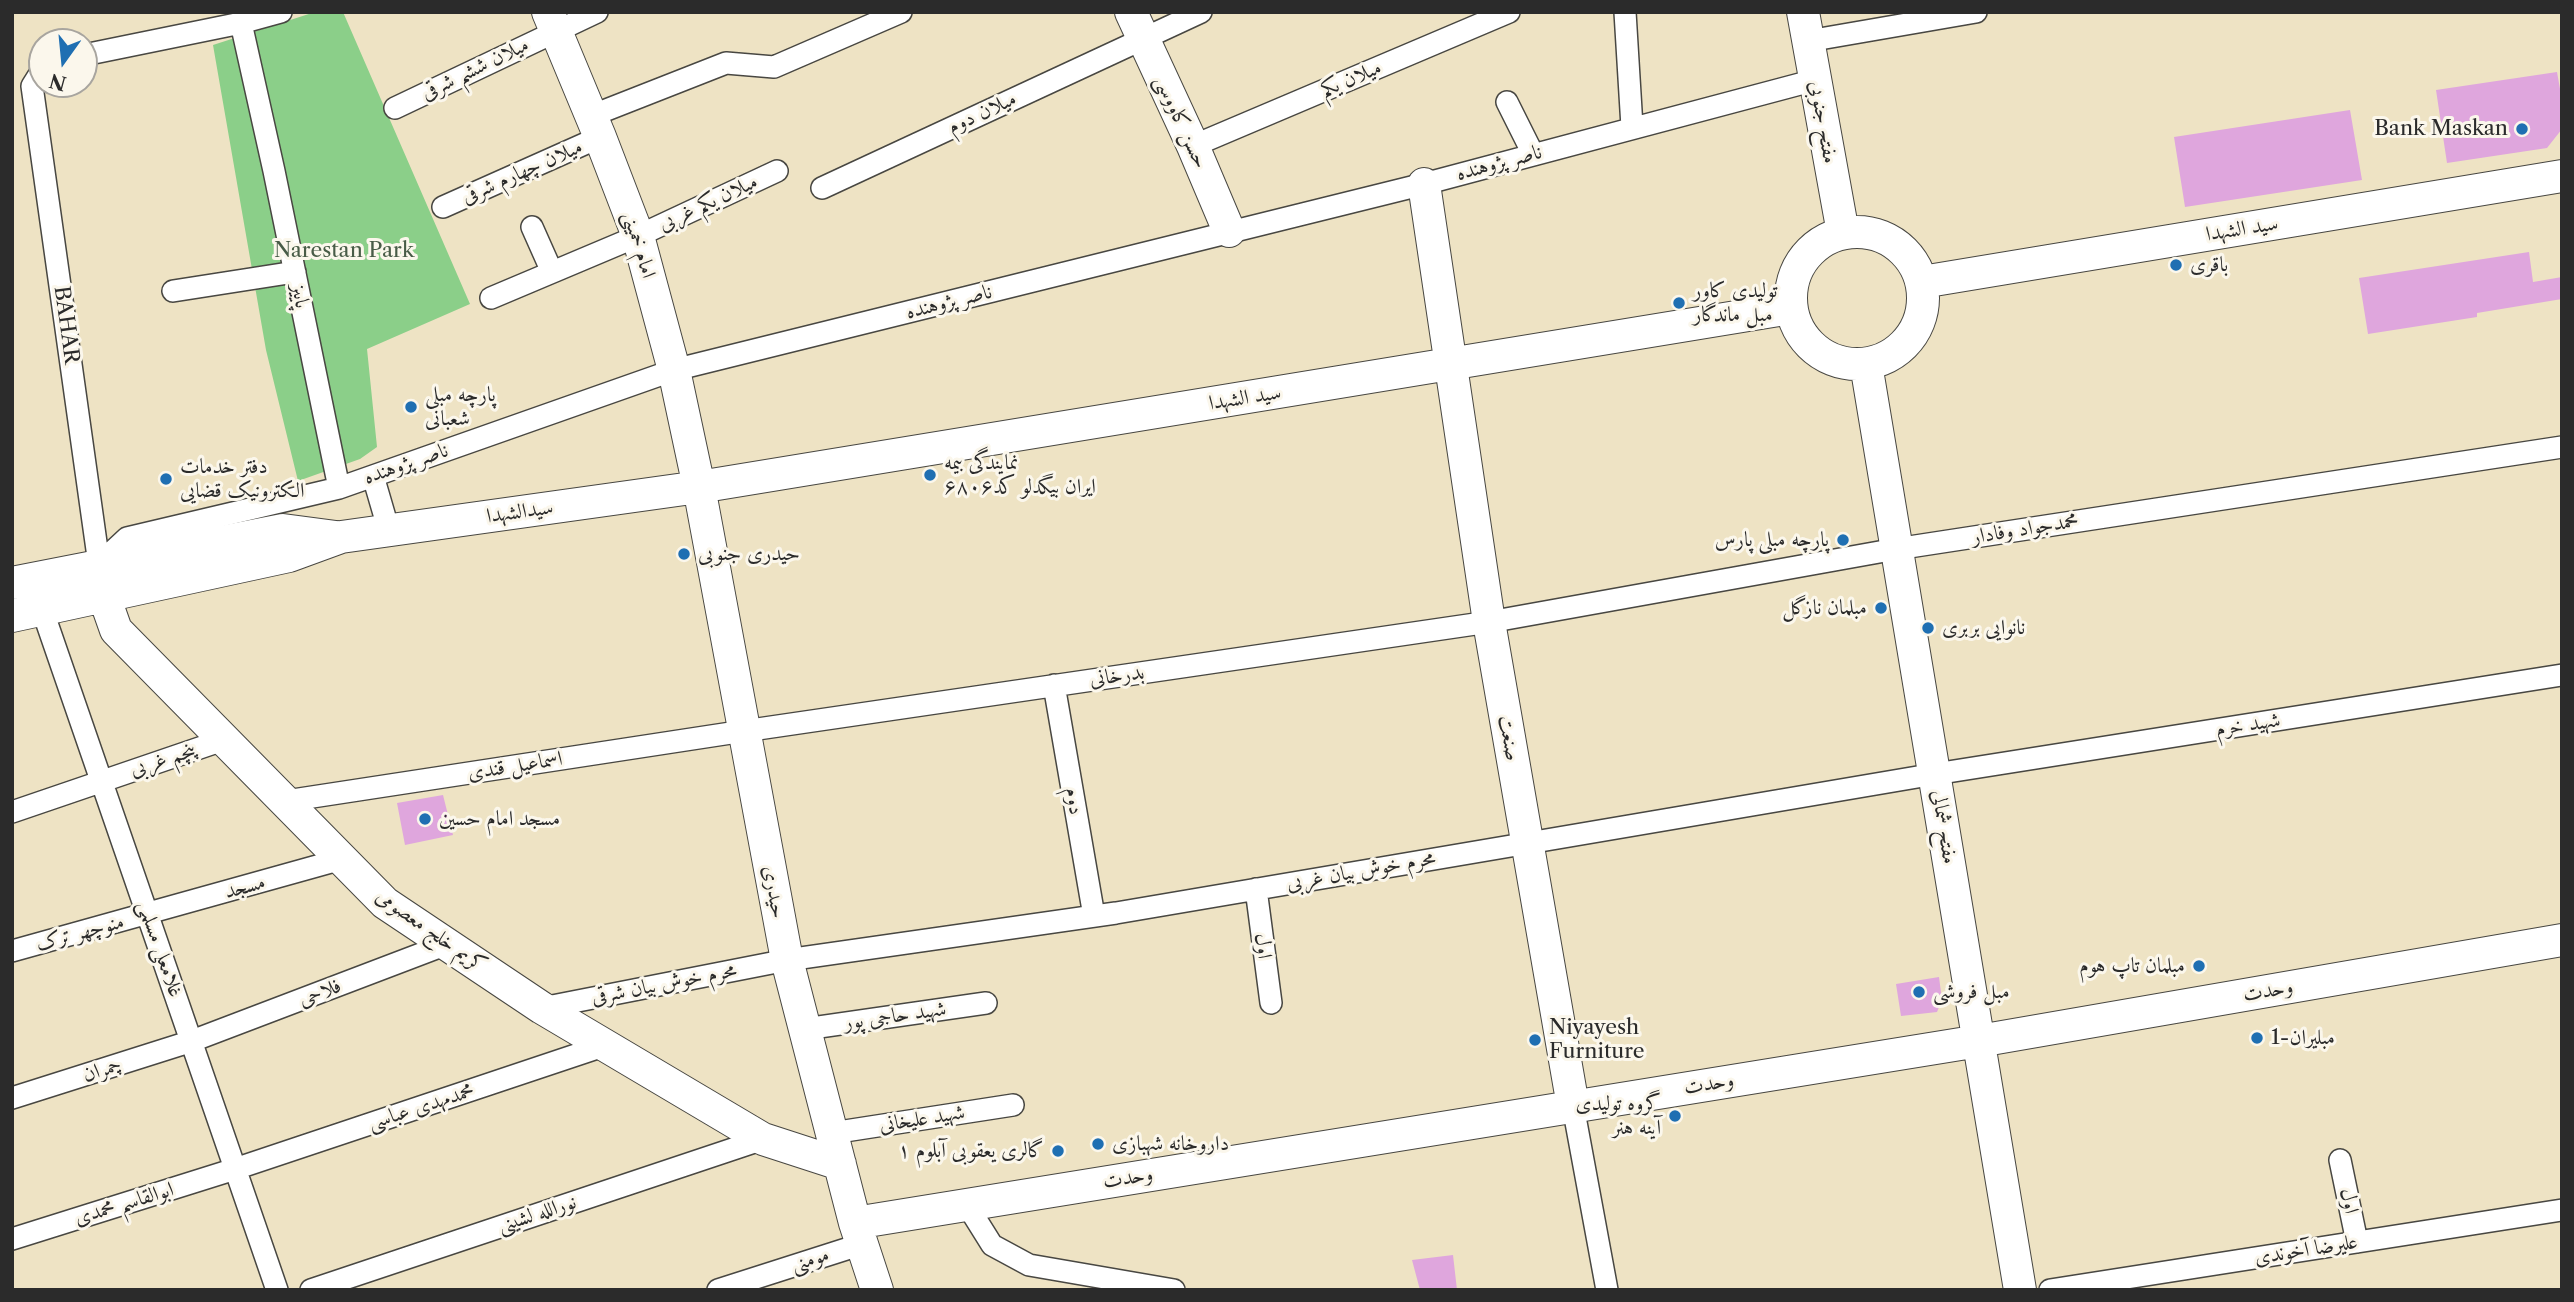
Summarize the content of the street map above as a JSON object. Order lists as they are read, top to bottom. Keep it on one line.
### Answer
{"streets":{"street":["میلان ششم شرقی","میلان یکم","میلان دوم","حسن کاووسی","مفتح جنوبی","ناصر پژوهنده","میلان چهارم شرقی","میلان یکم غربی","سید الشهدا","امام خمینی","پاییز","BAHAR","سیدالشهدا","محمدجواد وفادار","بدرخانی","شهید خرم","صنعت","پنچم غربی","اسماعیل قندی","دوم","مفتح شمالی","محرم خوش بیان غربی","مسجد","حیدری","کریم خلج معصومی","منوچهر ترک","اول","غلامعلی مسلمی","محرم خوش بیان شرقی","وحدت","فلاحی","شهید حاجی پور","چمران","محمدمهدی عباسی","شهید علیخانی","ابوالقاسم محمدی","نورالله لشینی","علیرضا آخوندی","مومنی"]},"crossings":[["میلان ششم شرقی","امام خمینی"],["میلان یکم","حسن کاووسی"],["میلان دوم","حسن کاووسی"],["حسن کاووسی","ناصر پژوهنده"],["مفتح جنوبی","ناصر پژوهنده"],["مفتح جنوبی","سید الشهدا"],["مفتح جنوبی","مفتح شمالی"],["ناصر پژوهنده","امام خمینی"],["ناصر پژوهنده","پاییز"],["ناصر پژوهنده","BAHAR"],["ناصر پژوهنده","سیدالشهدا"],["ناصر پژوهنده","صنعت"],["میلان چهارم شرقی","امام خمینی"],["میلان یکم غربی","امام خمینی"],["سید الشهدا","امام خمینی"],["سید الشهدا","سیدالشهدا"],["سید الشهدا","صنعت"],["سید الشهدا","مفتح شمالی"],["سید الشهدا","حیدری"],["امام خمینی","سیدالشهدا"],["امام خمینی","حیدری"],["BAHAR","سیدالشهدا"],["سیدالشهدا","حیدری"],["سیدالشهدا","کریم خلج معصومی"],["سیدالشهدا","غلامعلی مسلمی"],["محمدجواد وفادار","بدرخانی"],["محمدجواد وفادار","صنعت"],["محمدجواد وفادار","مفتح شمالی"],["بدرخانی","صنعت"],["بدرخانی","اسماعیل قندی"],["بدرخانی","دوم"],["بدرخانی","حیدری"],["شهید خرم","مفتح شمالی"],["شهید خرم","محرم خوش بیان غربی"],["صنعت","محرم خوش بیان غربی"],["صنعت","وحدت"],["پنچم غربی","کریم خلج معصومی"],["پنچم غربی","غلامعلی مسلمی"],["اسماعیل قندی","حیدری"],["اسماعیل قندی","کریم خلج معصومی"],["دوم","محرم خوش بیان غربی"],["مفتح شمالی","محرم خوش بیان غربی"],["مفتح شمالی","وحدت"],["محرم خوش بیان غربی","حیدری"],["محرم خوش بیان غربی","اول"],["محرم خوش بیان غربی","محرم خوش بیان شرقی"],["مسجد","کریم خلج معصومی"],["مسجد","منوچهر ترک"],["مسجد","غلامعلی مسلمی"],["حیدری","کریم خلج معصومی"],["حیدری","محرم خوش بیان شرقی"],["حیدری","وحدت"],["حیدری","شهید حاجی پور"],["حیدری","شهید علیخانی"],["حیدری","مومنی"],["کریم خلج معصومی","محرم خوش بیان شرقی"],["کریم خلج معصومی","فلاحی"],["کریم خلج معصومی","محمدمهدی عباسی"],["کریم خلج معصومی","نورالله لشینی"],["منوچهر ترک","غلامعلی مسلمی"],["اول","علیرضا آخوندی"],["غلامعلی مسلمی","فلاحی"],["غلامعلی مسلمی","چمران"],["غلامعلی مسلمی","محمدمهدی عباسی"],["غلامعلی مسلمی","ابوالقاسم محمدی"],["وحدت","مومنی"],["فلاحی","چمران"],["محمدمهدی عباسی","ابوالقاسم محمدی"]],"parks":["Narestan Park"],"places":["Bank Maskan","باقری","تولیدی کاور مبل ماندگار","پارچه مبلی شعبانی","نمایندگی بیمه ایران بیگدلو کد۶۸۰۶","دفتر خدمات الکترونیک قضایی","پارچه مبلی پارس","حیدری جنوبی","مبلمان نازگل","نانوایی بربری","مسجد امام حسین","مبلمان تاپ هوم","مبل فروشی","مبلیران-1","Niyayesh Furniture","گروه تولیدی آینه هنر","داروخانه شهبازی","گالری یعقوبی آبلوم ۱"],"north":"bottom"}
